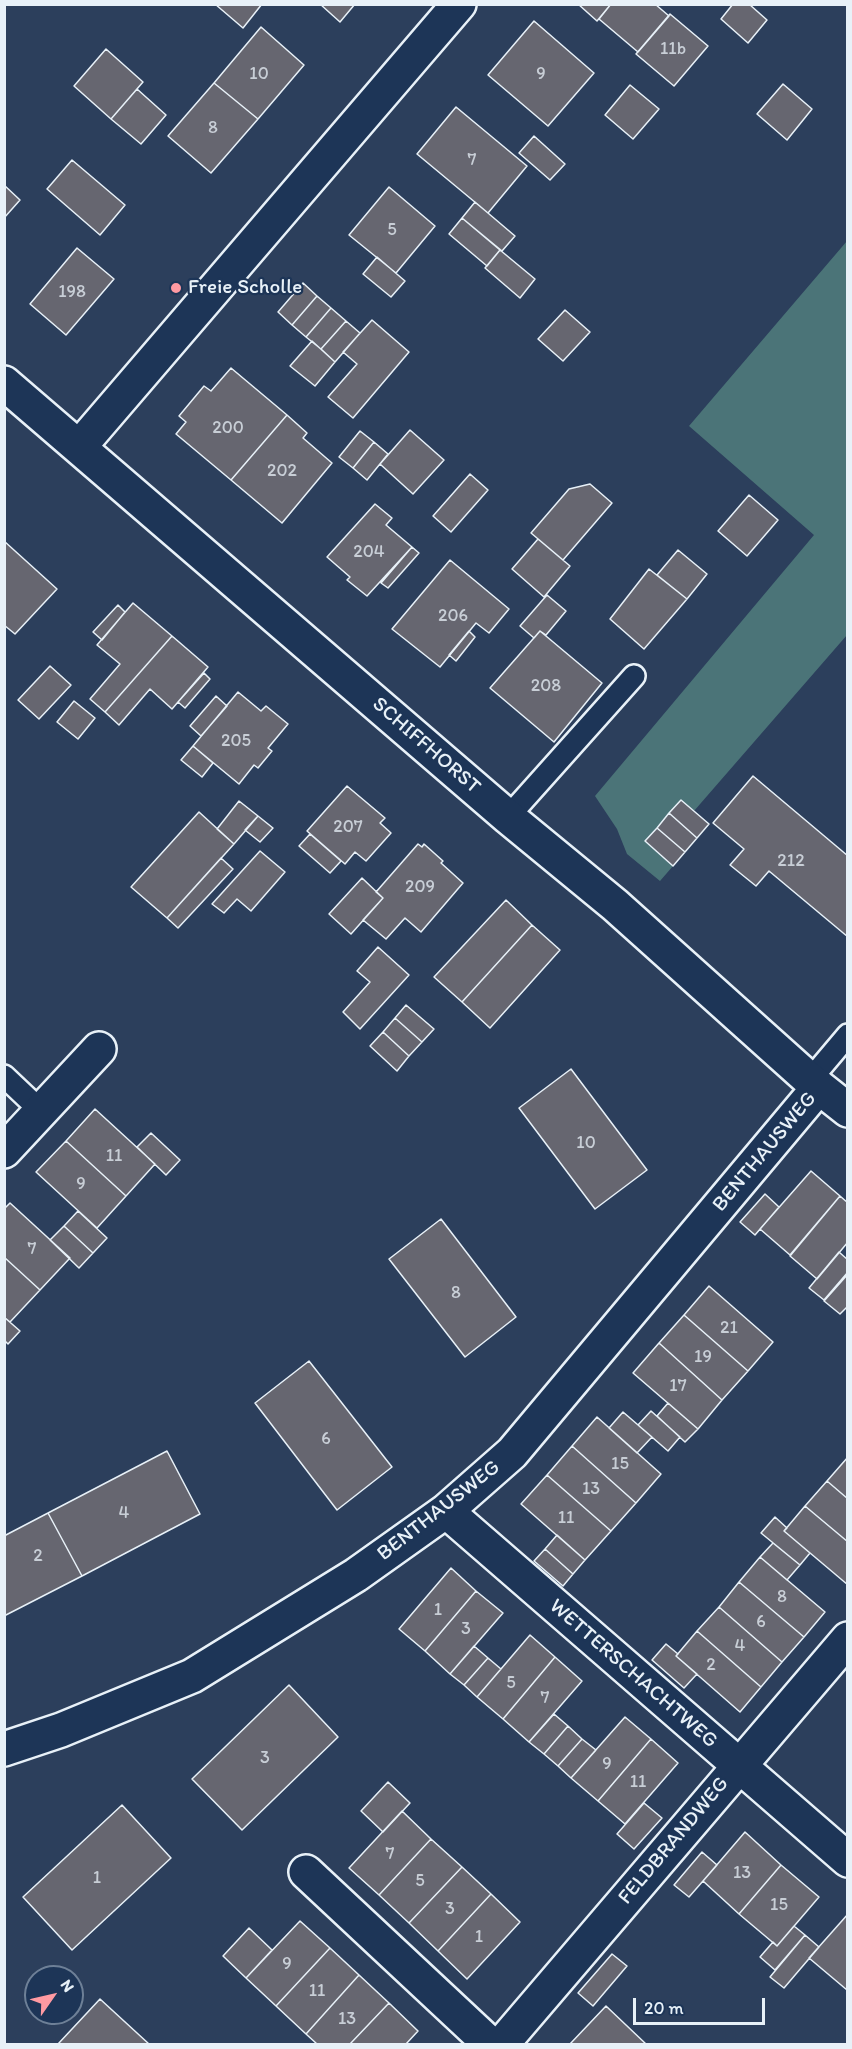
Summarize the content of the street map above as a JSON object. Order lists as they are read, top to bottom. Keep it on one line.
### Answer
{"streets":{"street":["SCHIFFHORST","BENTHAUSWEG","WETTERSCHACHTWEG","FELDBRANDWEG"]},"crossings":[["SCHIFFHORST","BENTHAUSWEG"],["BENTHAUSWEG","WETTERSCHACHTWEG"],["WETTERSCHACHTWEG","FELDBRANDWEG"]],"places":["Freie Scholle"],"house_numbers":["11b","10","9","8","7","5","198","200","202","204","206","208","205","207","212","209","10","11","9","7","8","21","19","17","6","15","13","4","11","2","8","1","6","3","4","2","5","7","3","9","11","7","13","1","5","15","3","1","9","11","13"],"scale_bar":"20 m","north":"top right"}
